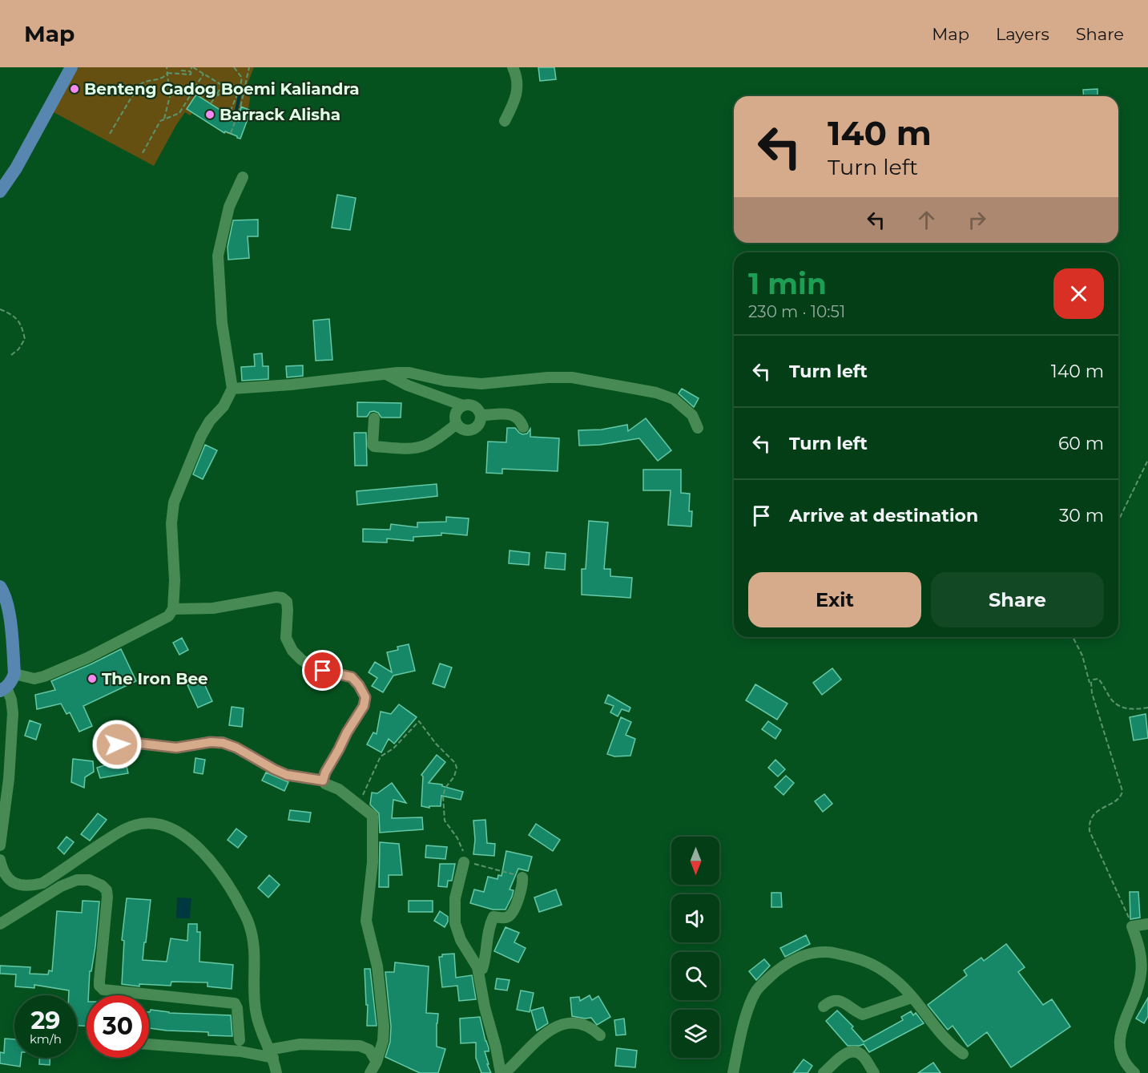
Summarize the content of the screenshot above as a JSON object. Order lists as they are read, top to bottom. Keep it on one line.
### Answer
{"places":["Benteng Gadog Boemi Kaliandra","Barrack Alisha","The Iron Bee"],"north":"bottom","page":{"header":"Map","nav":["Map","Layers","Share"],"turn":["140 m","Turn left"],"heading":["1 min","230 m · 10:51"],"list":[{"name":"Turn left","value":"140 m"},{"name":"Turn left","value":"60 m"},{"name":"Arrive at destination","value":"30 m"}],"buttons":["Exit","Share"],"speed":"29 km/h","limit":"30"}}
